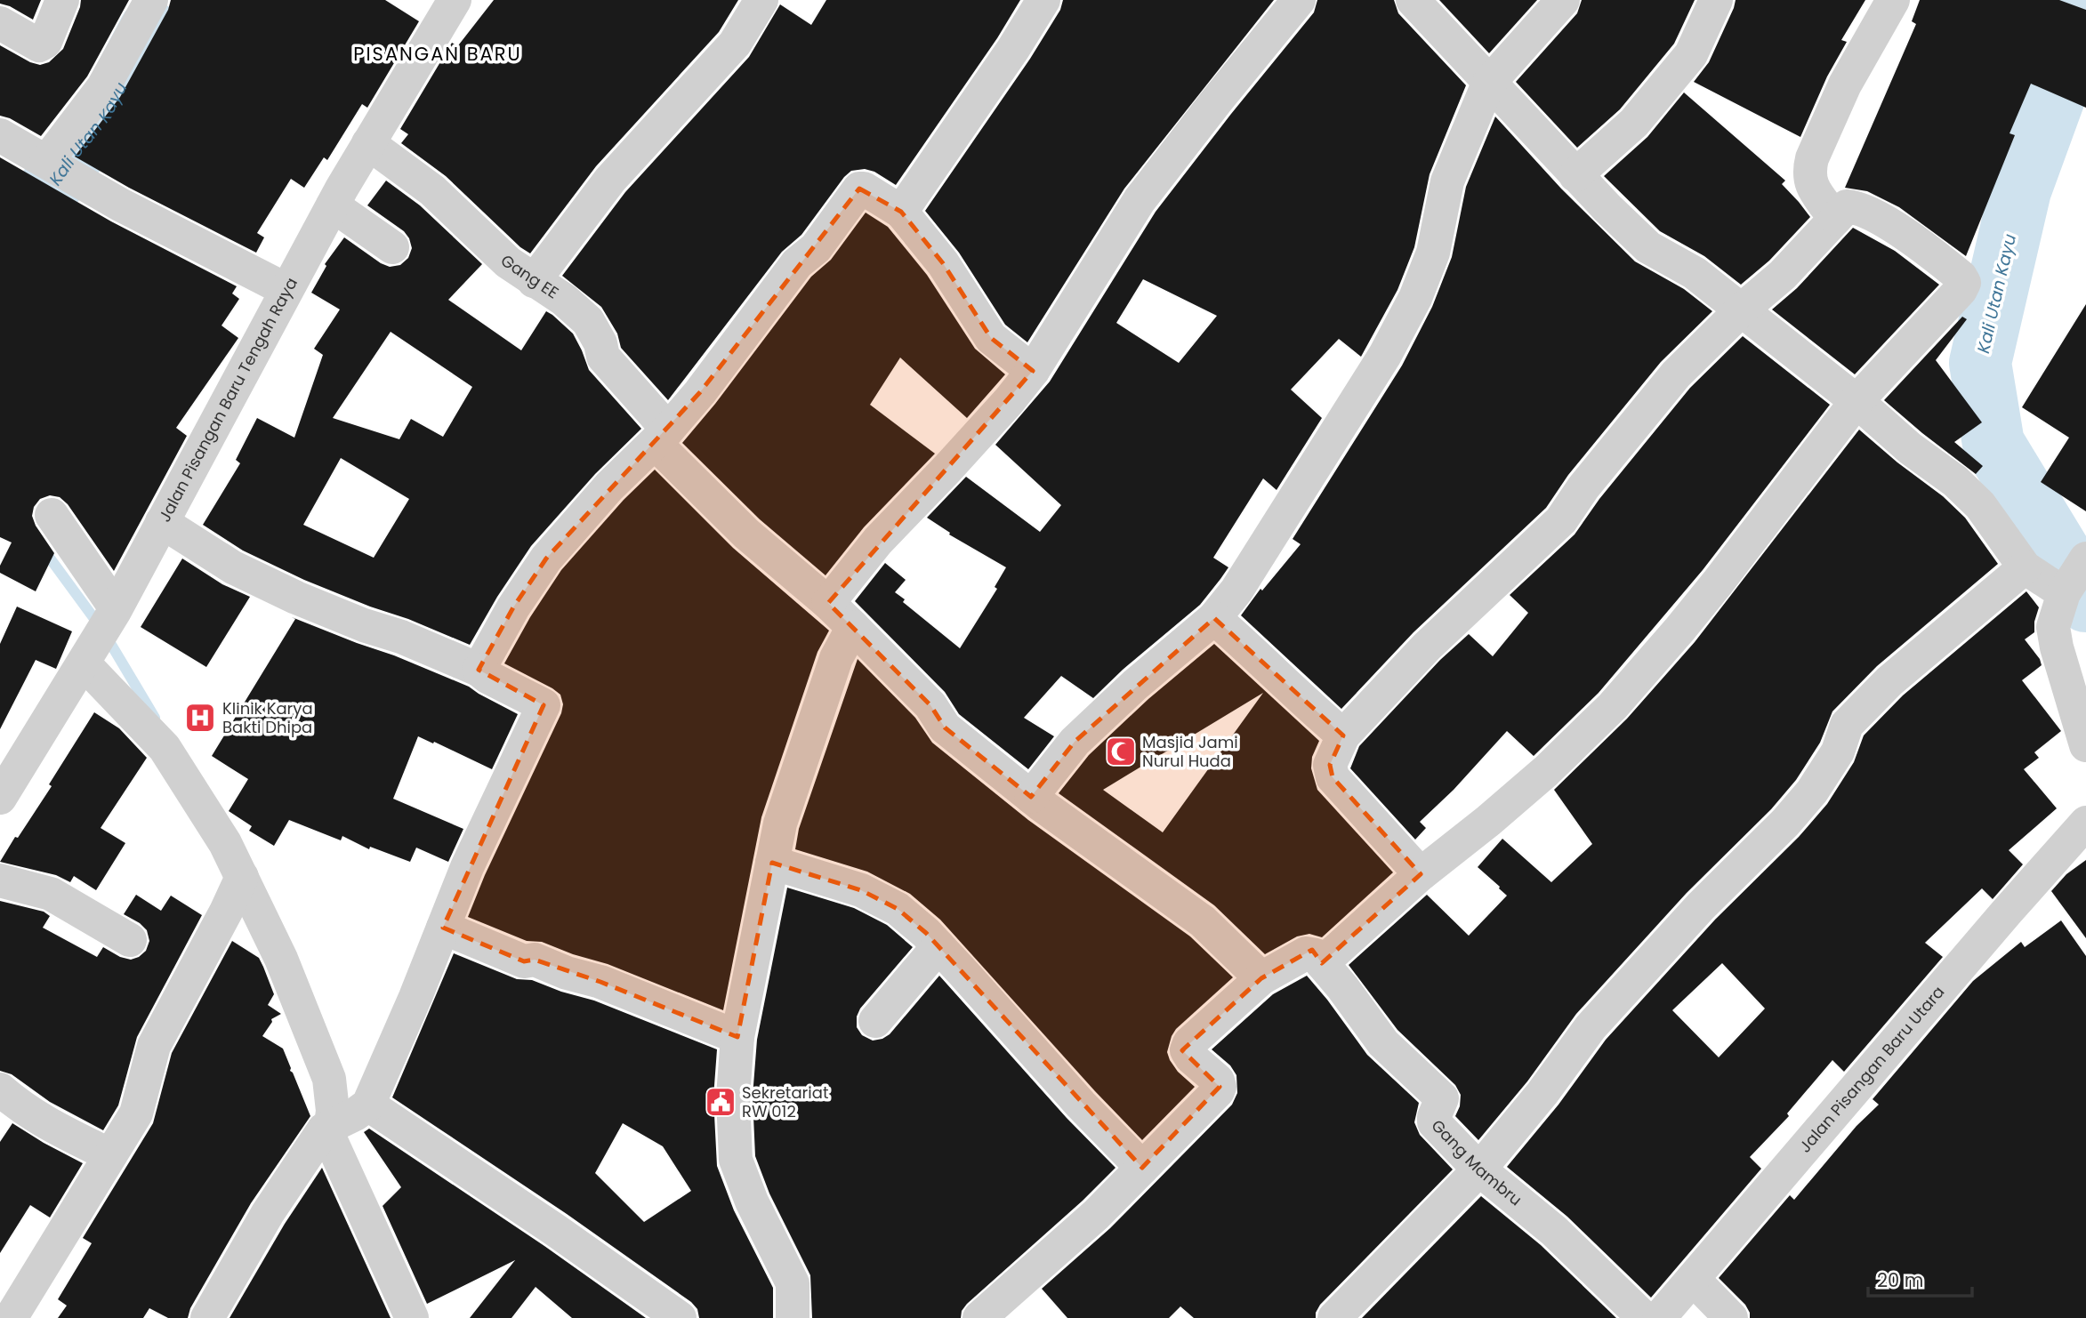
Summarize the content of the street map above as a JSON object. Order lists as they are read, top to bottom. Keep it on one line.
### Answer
{"streets":{"street":["Gang EE","Jalan Pisangan Baru Tengah Raya","Jalan Pisangan Baru Utara","Gang Mambru"]},"crossings":[["Gang EE","Jalan Pisangan Baru Tengah Raya"]],"districts":["PISANGAN BARU"],"water":["Kali Utan Kayu"],"places":{"hospital":["Klinik Karya Bakti Dhipa"],"mosque":["Masjid Jami Nurul Huda"],"public building":["Sekretariat RW 012"]},"scale_bar":"20 m"}
